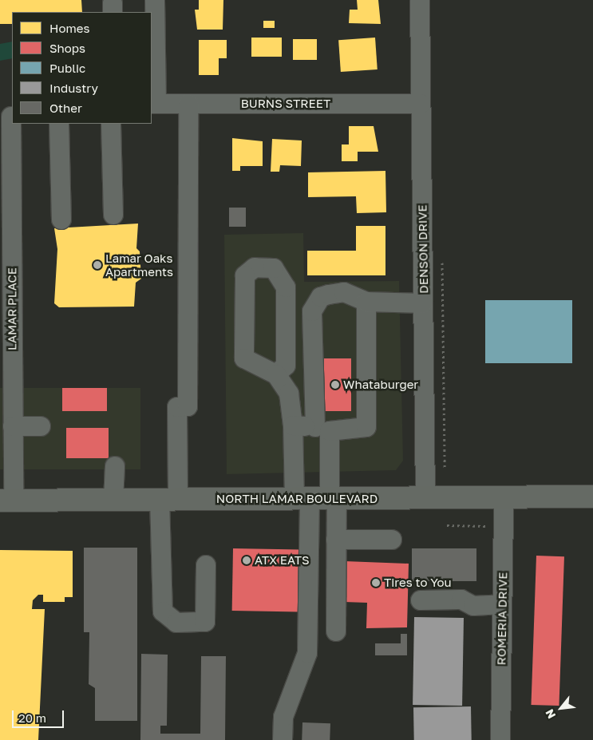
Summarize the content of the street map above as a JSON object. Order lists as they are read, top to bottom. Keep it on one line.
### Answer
{"streets":{"main road":["NORTH LAMAR BOULEVARD"],"street":["BURNS STREET","DENSON DRIVE","LAMAR PLACE","ROMERIA DRIVE"]},"crossings":[["BURNS STREET","DENSON DRIVE"],["DENSON DRIVE","NORTH LAMAR BOULEVARD"],["LAMAR PLACE","NORTH LAMAR BOULEVARD"],["NORTH LAMAR BOULEVARD","ROMERIA DRIVE"]],"places":["Lamar Oaks Apartments","Whataburger","ATX EATS","Tires to You"],"legend":["Homes","Shops","Public","Industry","Other"],"scale_bar":"20 m","north":"bottom left"}
